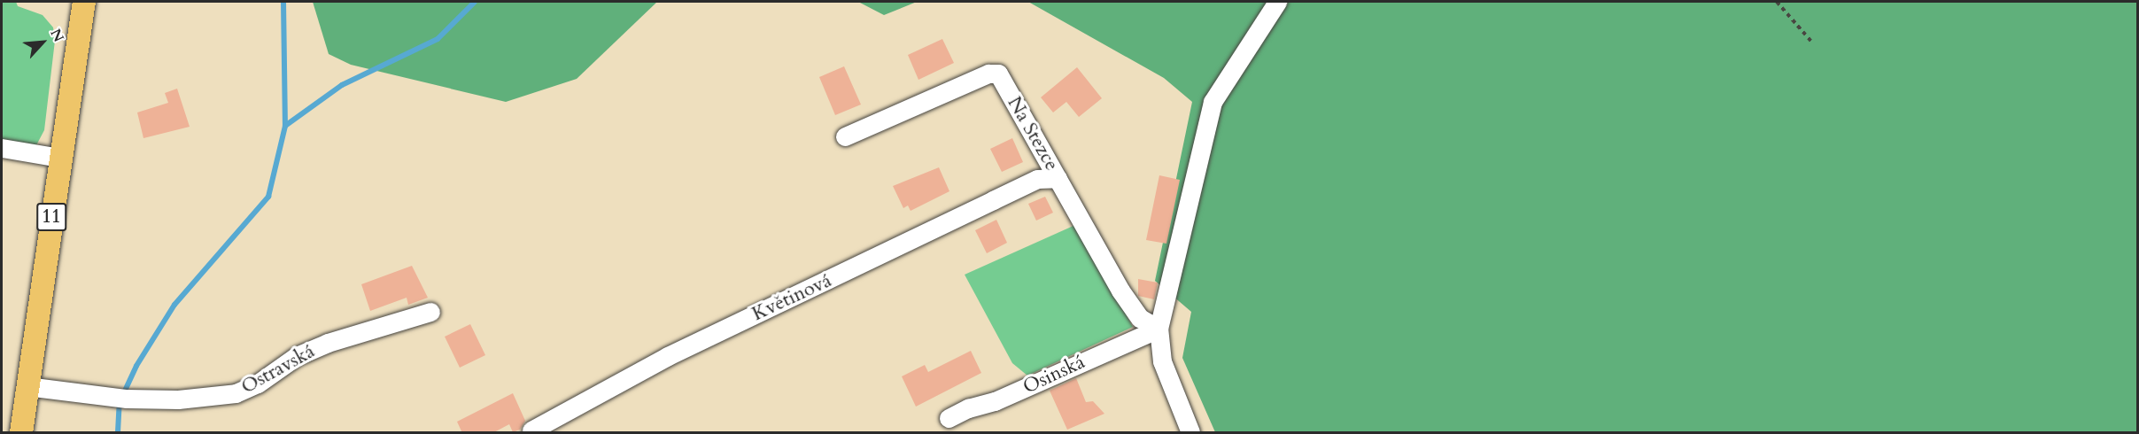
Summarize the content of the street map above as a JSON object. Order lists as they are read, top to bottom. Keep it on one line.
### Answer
{"streets":{"main road":["11"],"street":["Na Stezce","Květinová","Ostravská","Osinská"]},"crossings":[["Na Stezce","Květinová"],["Na Stezce","Osinská"],["11","Ostravská"]],"north":"top right"}
